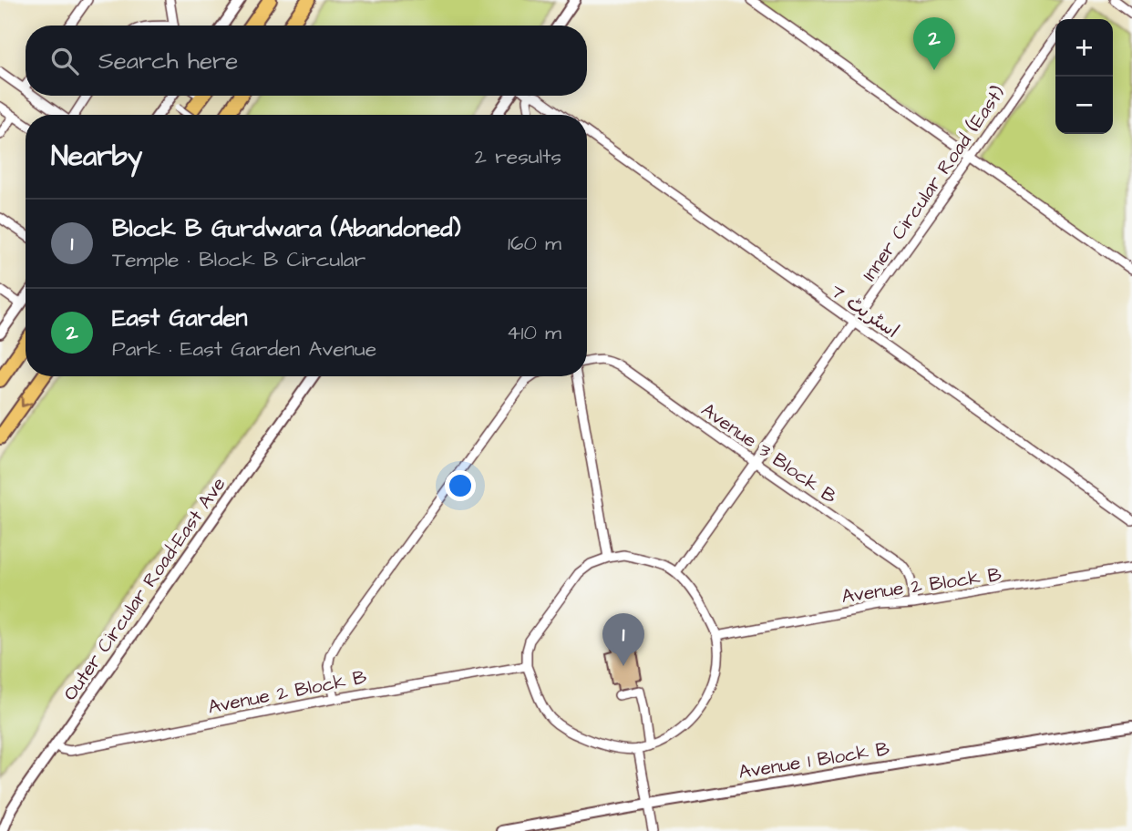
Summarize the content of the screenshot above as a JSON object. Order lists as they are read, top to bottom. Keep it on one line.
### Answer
{"streets":{"street":["Inner Circular Road (East)","اسٹریٹ 7","Avenue 3 Block B","Avenue 2 Block B","Outer Circular Road-East Ave","Avenue 1 Block B"]},"crossings":[["Inner Circular Road (East)","اسٹریٹ 7"],["Inner Circular Road (East)","Avenue 3 Block B"],["Inner Circular Road (East)","Avenue 2 Block B"],["Avenue 3 Block B","Avenue 2 Block B"],["Avenue 2 Block B","Outer Circular Road-East Ave"]],"page":{"pins":["2","1"],"map_buttons":["+","−"],"search":"Search here","heading":["Nearby","2 results"],"list":[{"mark":"1","name":"Block B Gurdwara (Abandoned)","note":"Temple · Block B Circular","value":"160 m"},{"mark":"2","name":"East Garden","note":"Park · East Garden Avenue","value":"410 m"}]}}
